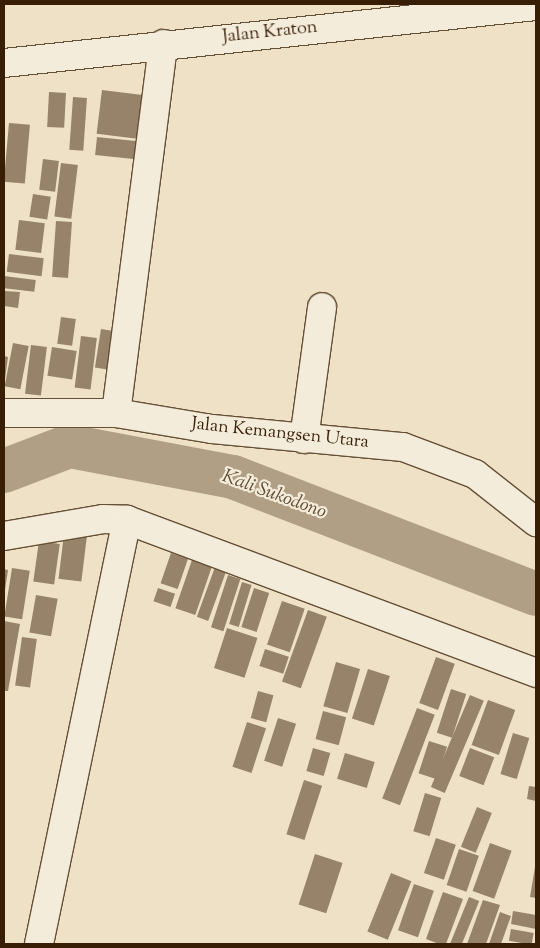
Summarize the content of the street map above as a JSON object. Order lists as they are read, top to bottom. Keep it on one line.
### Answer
{"streets":{"street":["Jalan Kraton","Jalan Kemangsen Utara"]},"water":["Kali Sukodono"]}
